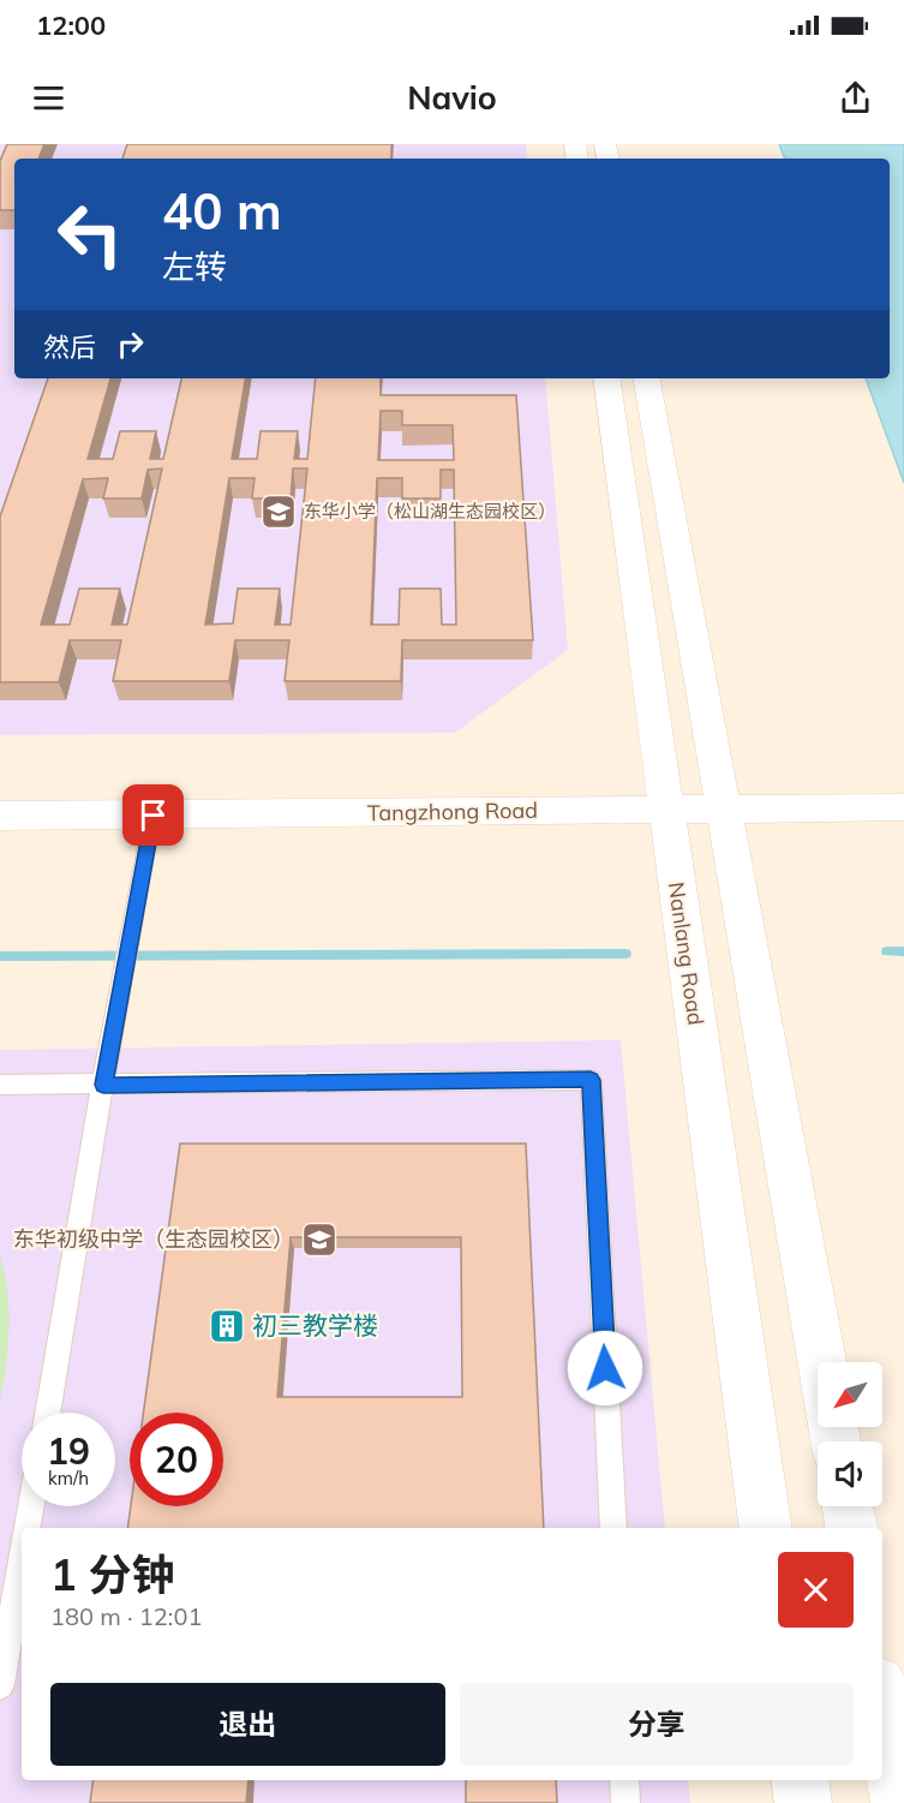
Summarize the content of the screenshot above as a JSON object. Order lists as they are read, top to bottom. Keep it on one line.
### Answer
{"streets":{"street":["Tangzhong Road","Nanlang Road"]},"crossings":[["Tangzhong Road","Nanlang Road"]],"places":{"school or university":["东华小学（松山湖生态园校区）","东华初级中学（生态园校区）"],"building":["初三教学楼"]},"north":"bottom left","page":{"status":"12:00","header":"Navio","turn":["40 m","左转"],"then":"然后","speed":"19 km/h","limit":"20","heading":["1 分钟","180 m · 12:01"],"buttons":["退出","分享"]}}
